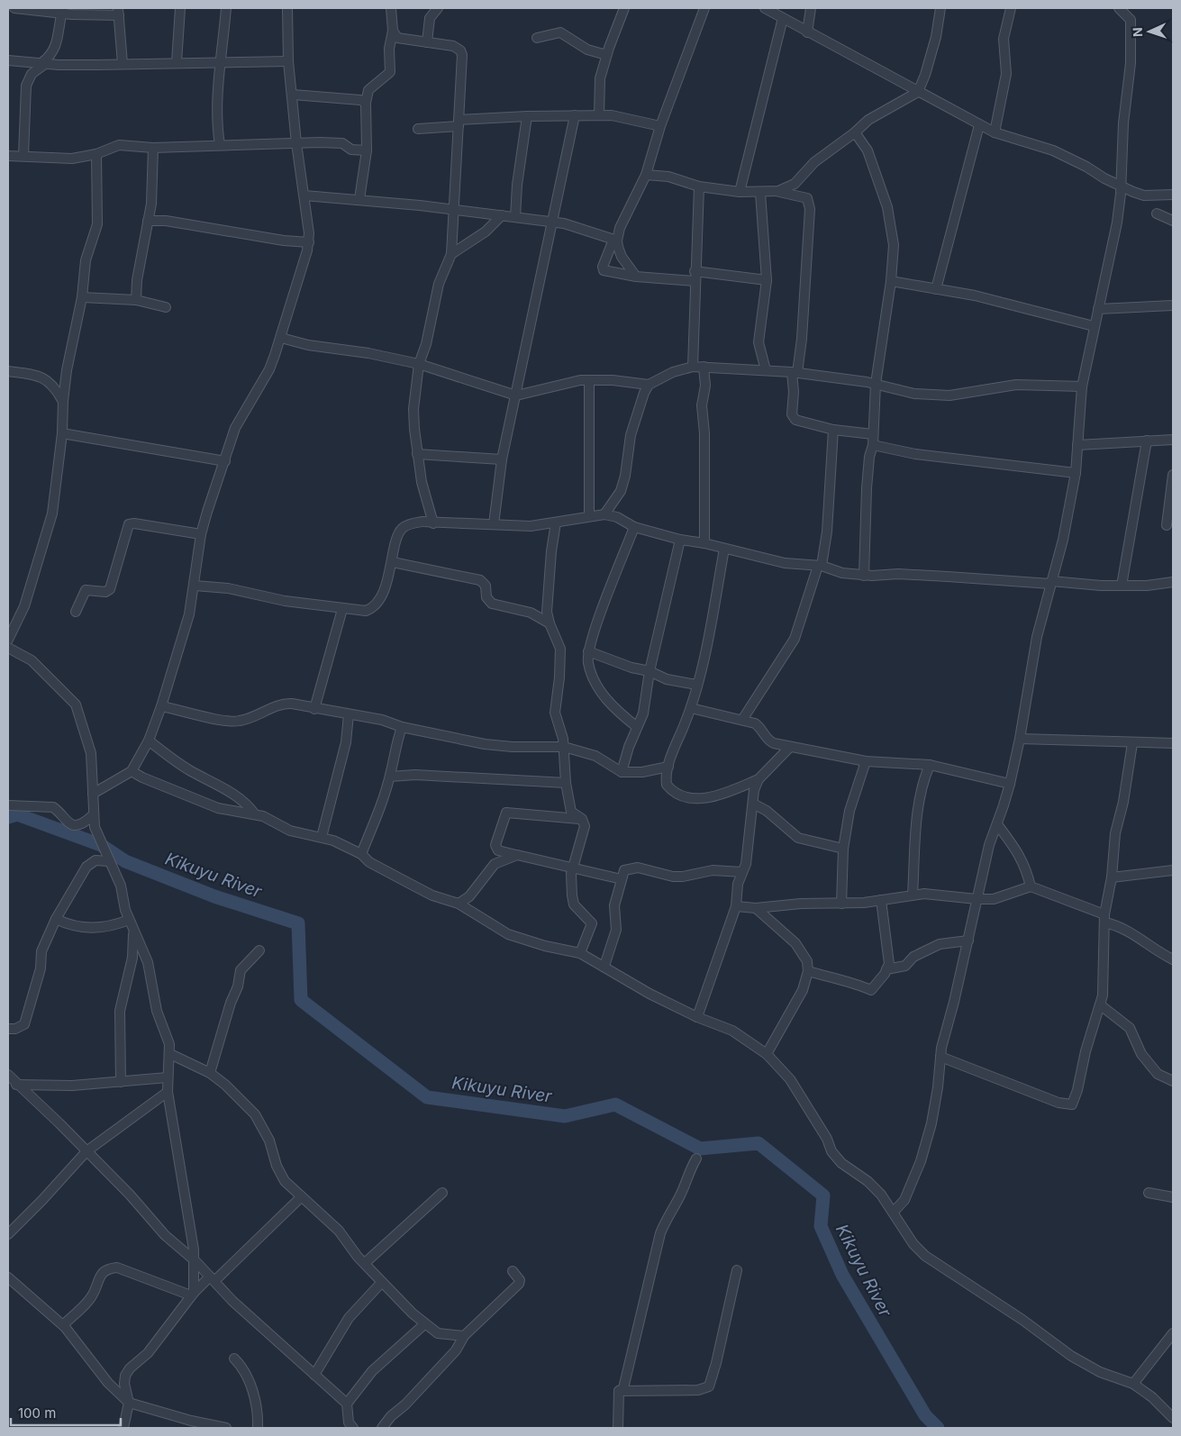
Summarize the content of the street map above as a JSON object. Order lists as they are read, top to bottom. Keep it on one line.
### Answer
{"water":["Kikuyu River"],"scale_bar":"100 m","north":"left"}
